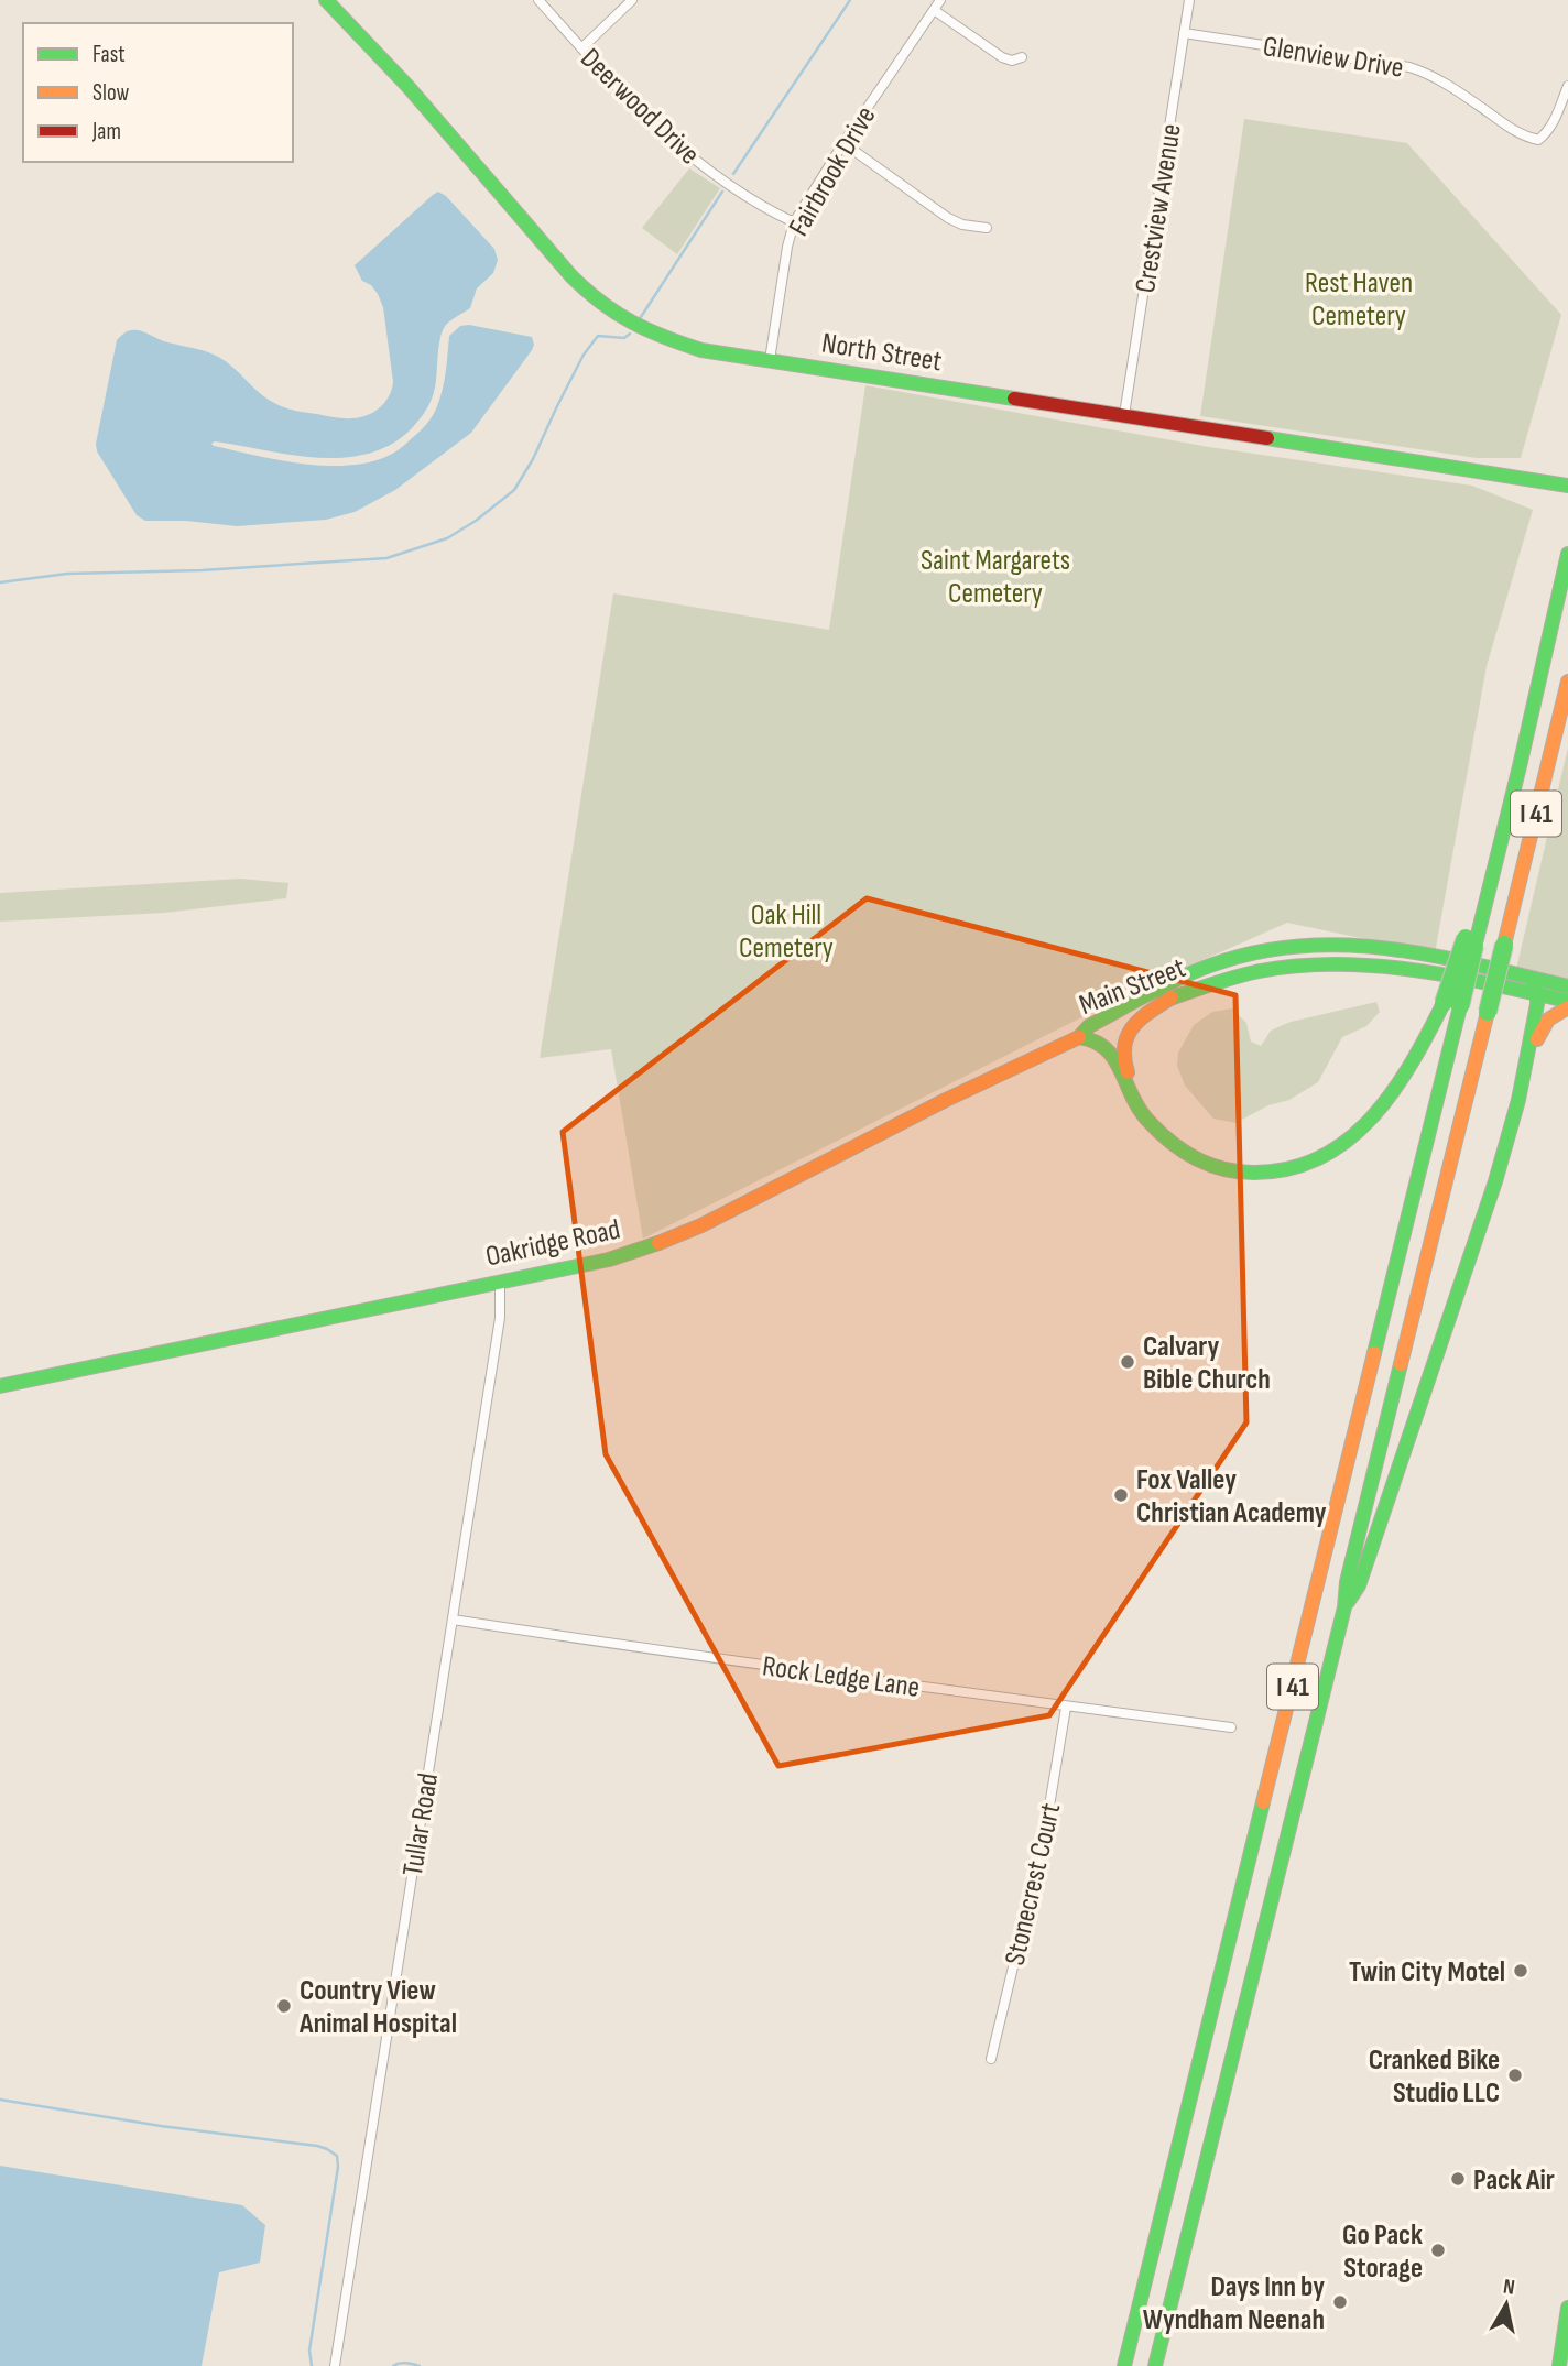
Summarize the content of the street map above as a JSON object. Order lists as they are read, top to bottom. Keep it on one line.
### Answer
{"streets":{"main road":["North Street","I 41","Main Street","Oakridge Road"],"street":["Glenview Drive","Deerwood Drive","Fairbrook Drive","Crestview Avenue","Rock Ledge Lane","Tullar Road","Stonecrest Court"]},"crossings":[["Glenview Drive","Crestview Avenue"],["Deerwood Drive","Fairbrook Drive"],["Fairbrook Drive","North Street"],["Crestview Avenue","North Street"],["I 41","Main Street"],["Main Street","Oakridge Road"],["Oakridge Road","Tullar Road"],["Rock Ledge Lane","Tullar Road"],["Rock Ledge Lane","Stonecrest Court"]],"parks":["Rest Haven Cemetery","Saint Margarets Cemetery","Oak Hill Cemetery"],"places":["Calvary Bible Church","Fox Valley Christian Academy","Twin City Motel","Country View Animal Hospital","Cranked Bike Studio LLC","Pack Air","Go Pack Storage","Days Inn by Wyndham Neenah"],"legend":["Fast","Slow","Jam"],"north":"top"}
